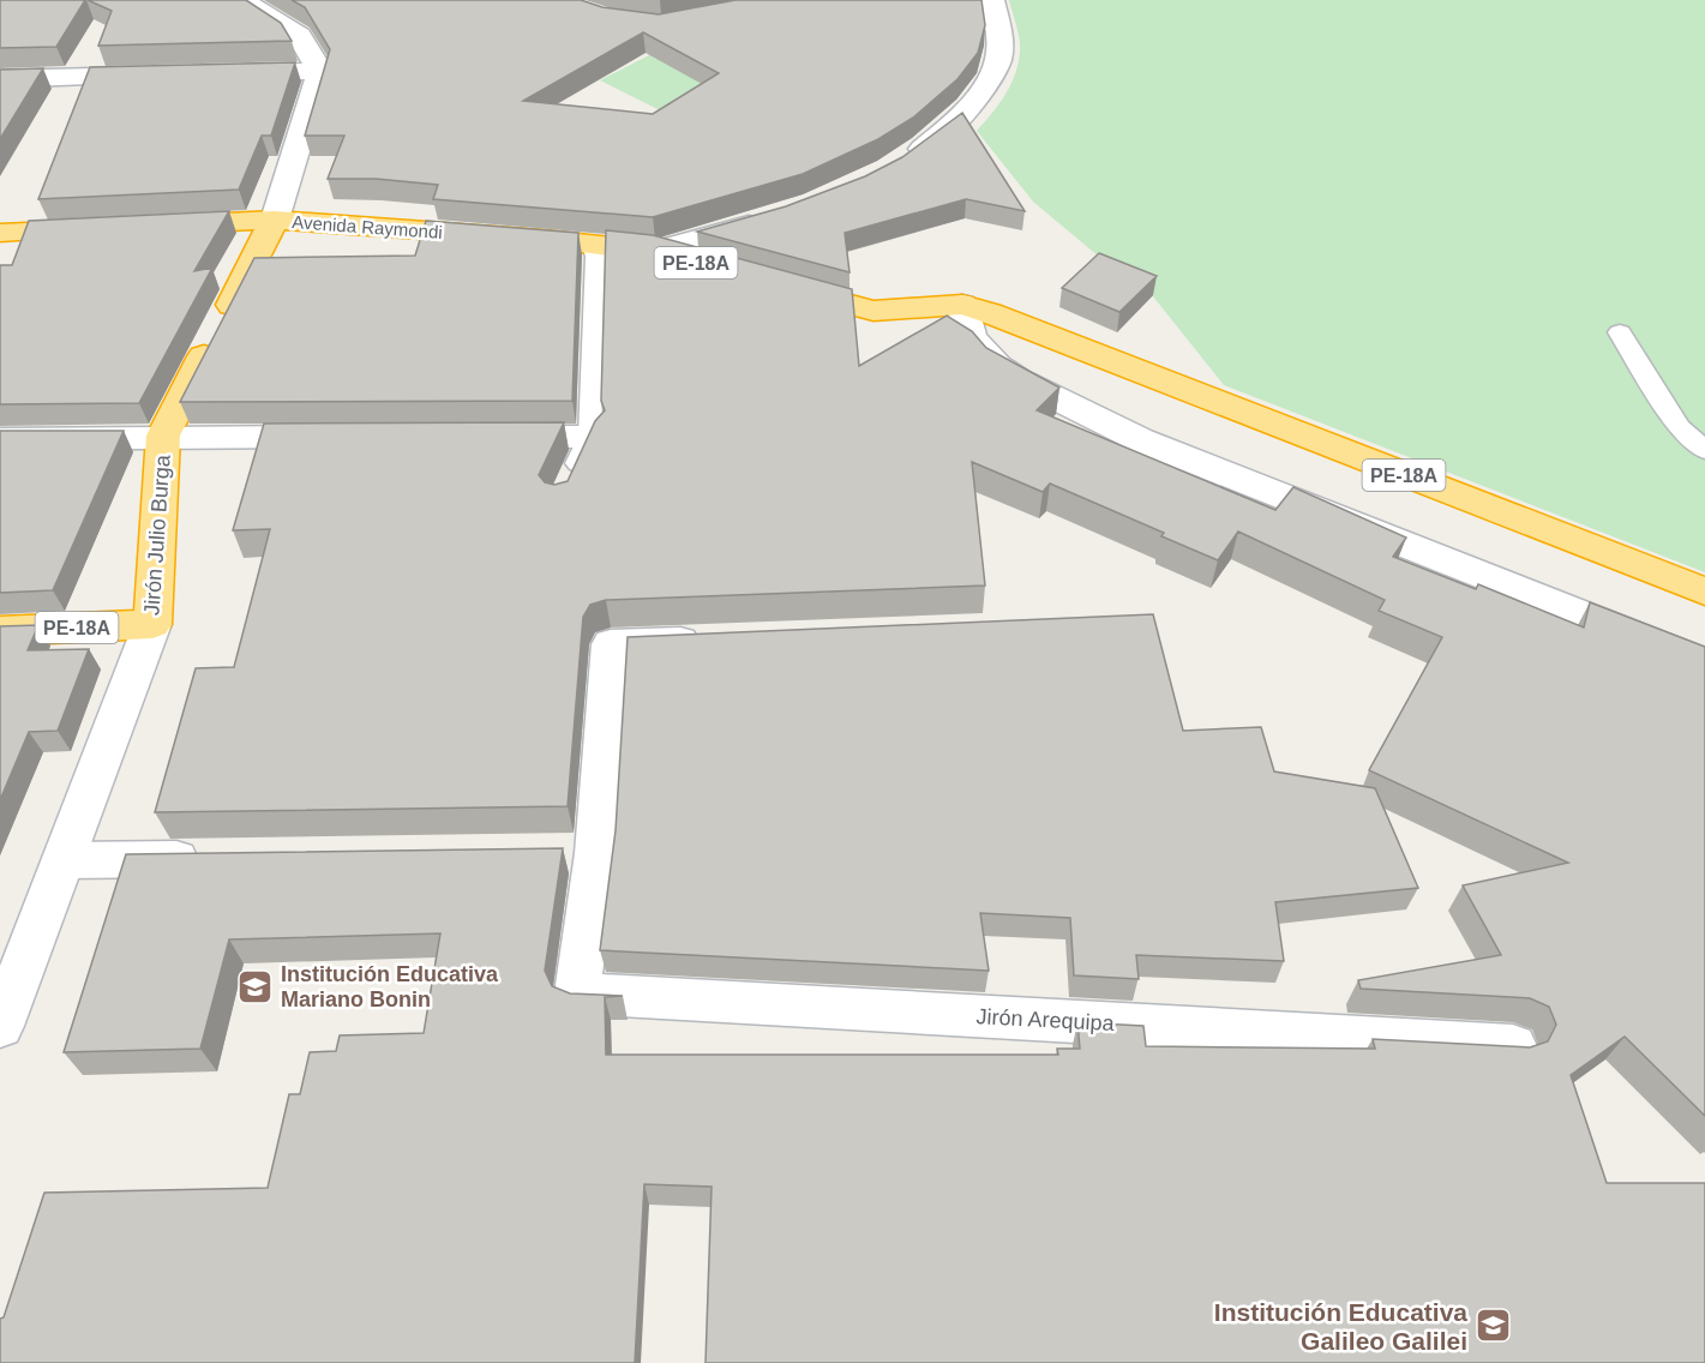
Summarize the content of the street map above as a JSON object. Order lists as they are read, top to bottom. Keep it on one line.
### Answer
{"streets":{"highway":["Avenida Raymondi","PE-18A","Jirón Julio Burga"],"street":["Jirón Arequipa"]},"crossings":[["Avenida Raymondi","Jirón Julio Burga"],["PE-18A","Jirón Julio Burga"]],"places":{"school or university":["Institución Educativa Mariano Bonin","Institución Educativa Galileo Galilei"]}}
